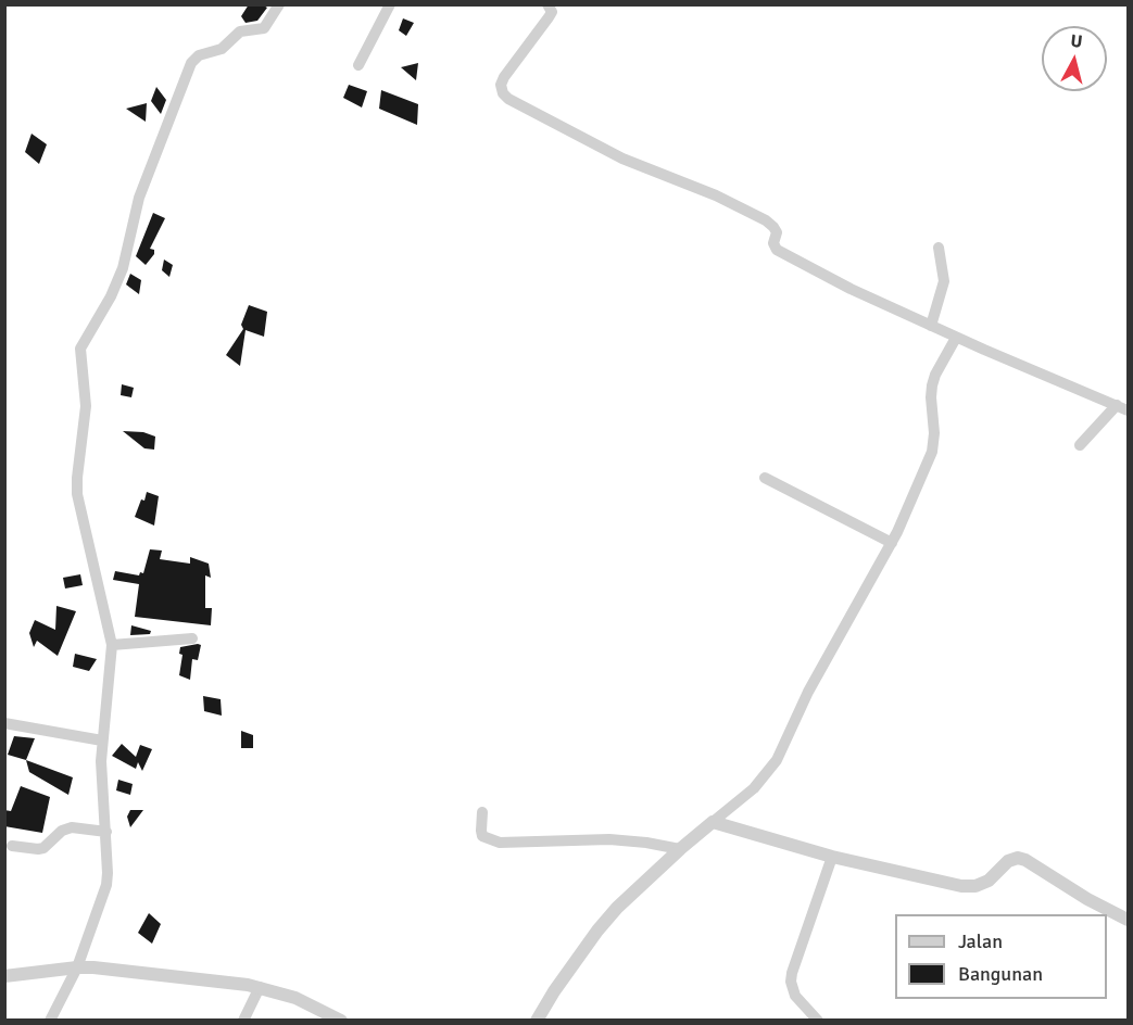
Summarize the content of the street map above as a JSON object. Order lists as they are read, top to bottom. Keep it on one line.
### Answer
{"legend":["Jalan","Bangunan"],"north":"top"}
